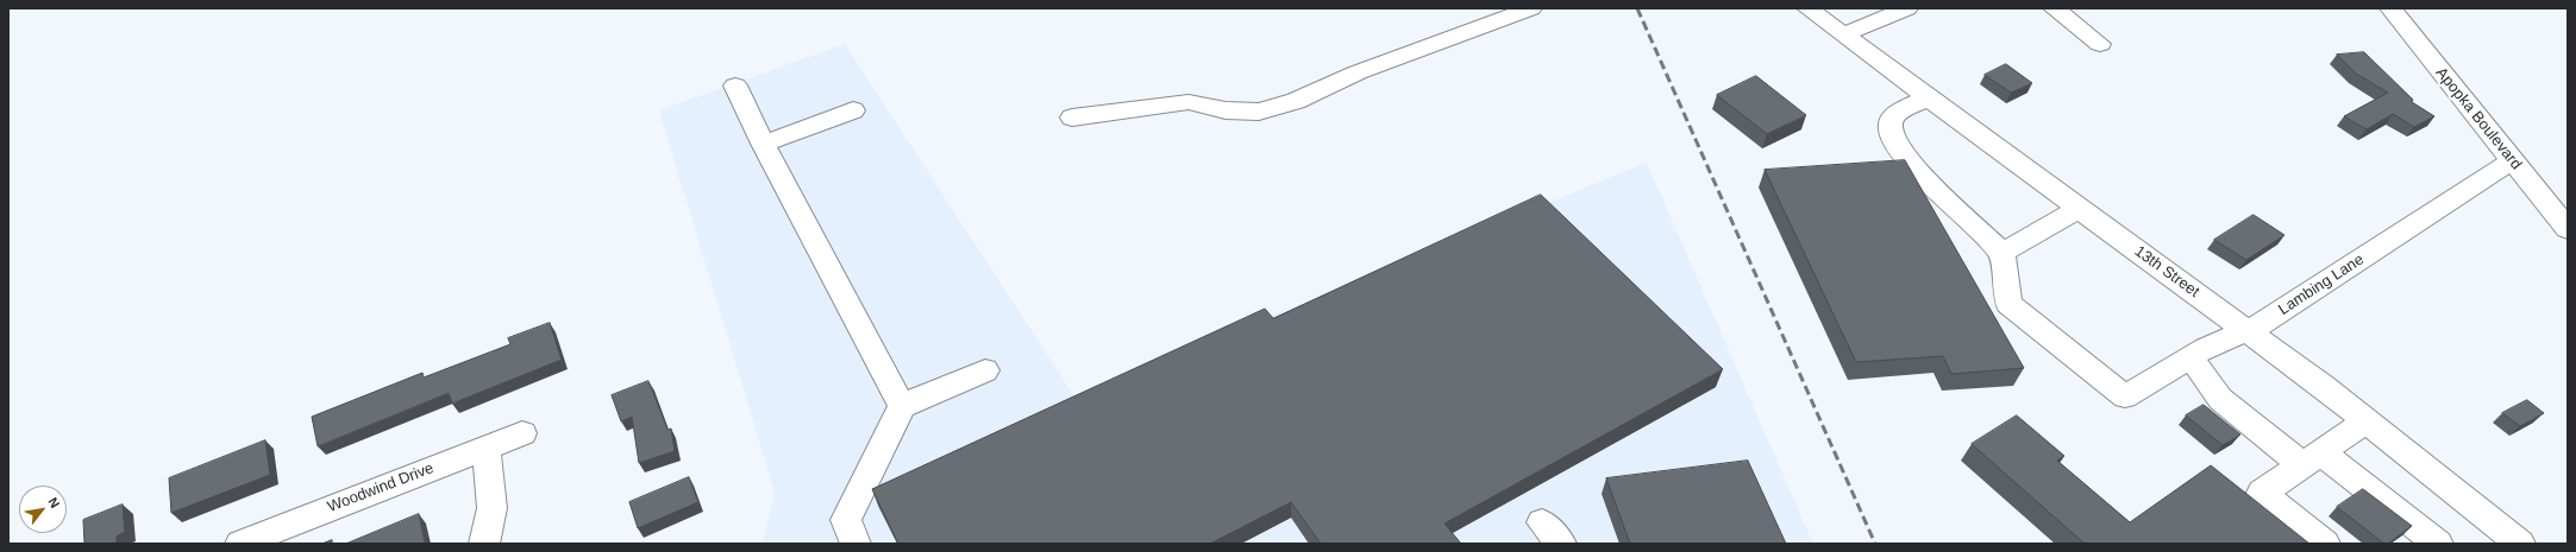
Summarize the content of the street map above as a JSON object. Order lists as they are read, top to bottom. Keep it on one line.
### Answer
{"streets":{"street":["Apopka Boulevard","13th Street","Lambing Lane","Woodwind Drive"]},"crossings":[["Apopka Boulevard","Lambing Lane"],["13th Street","Lambing Lane"]],"north":"top right"}
